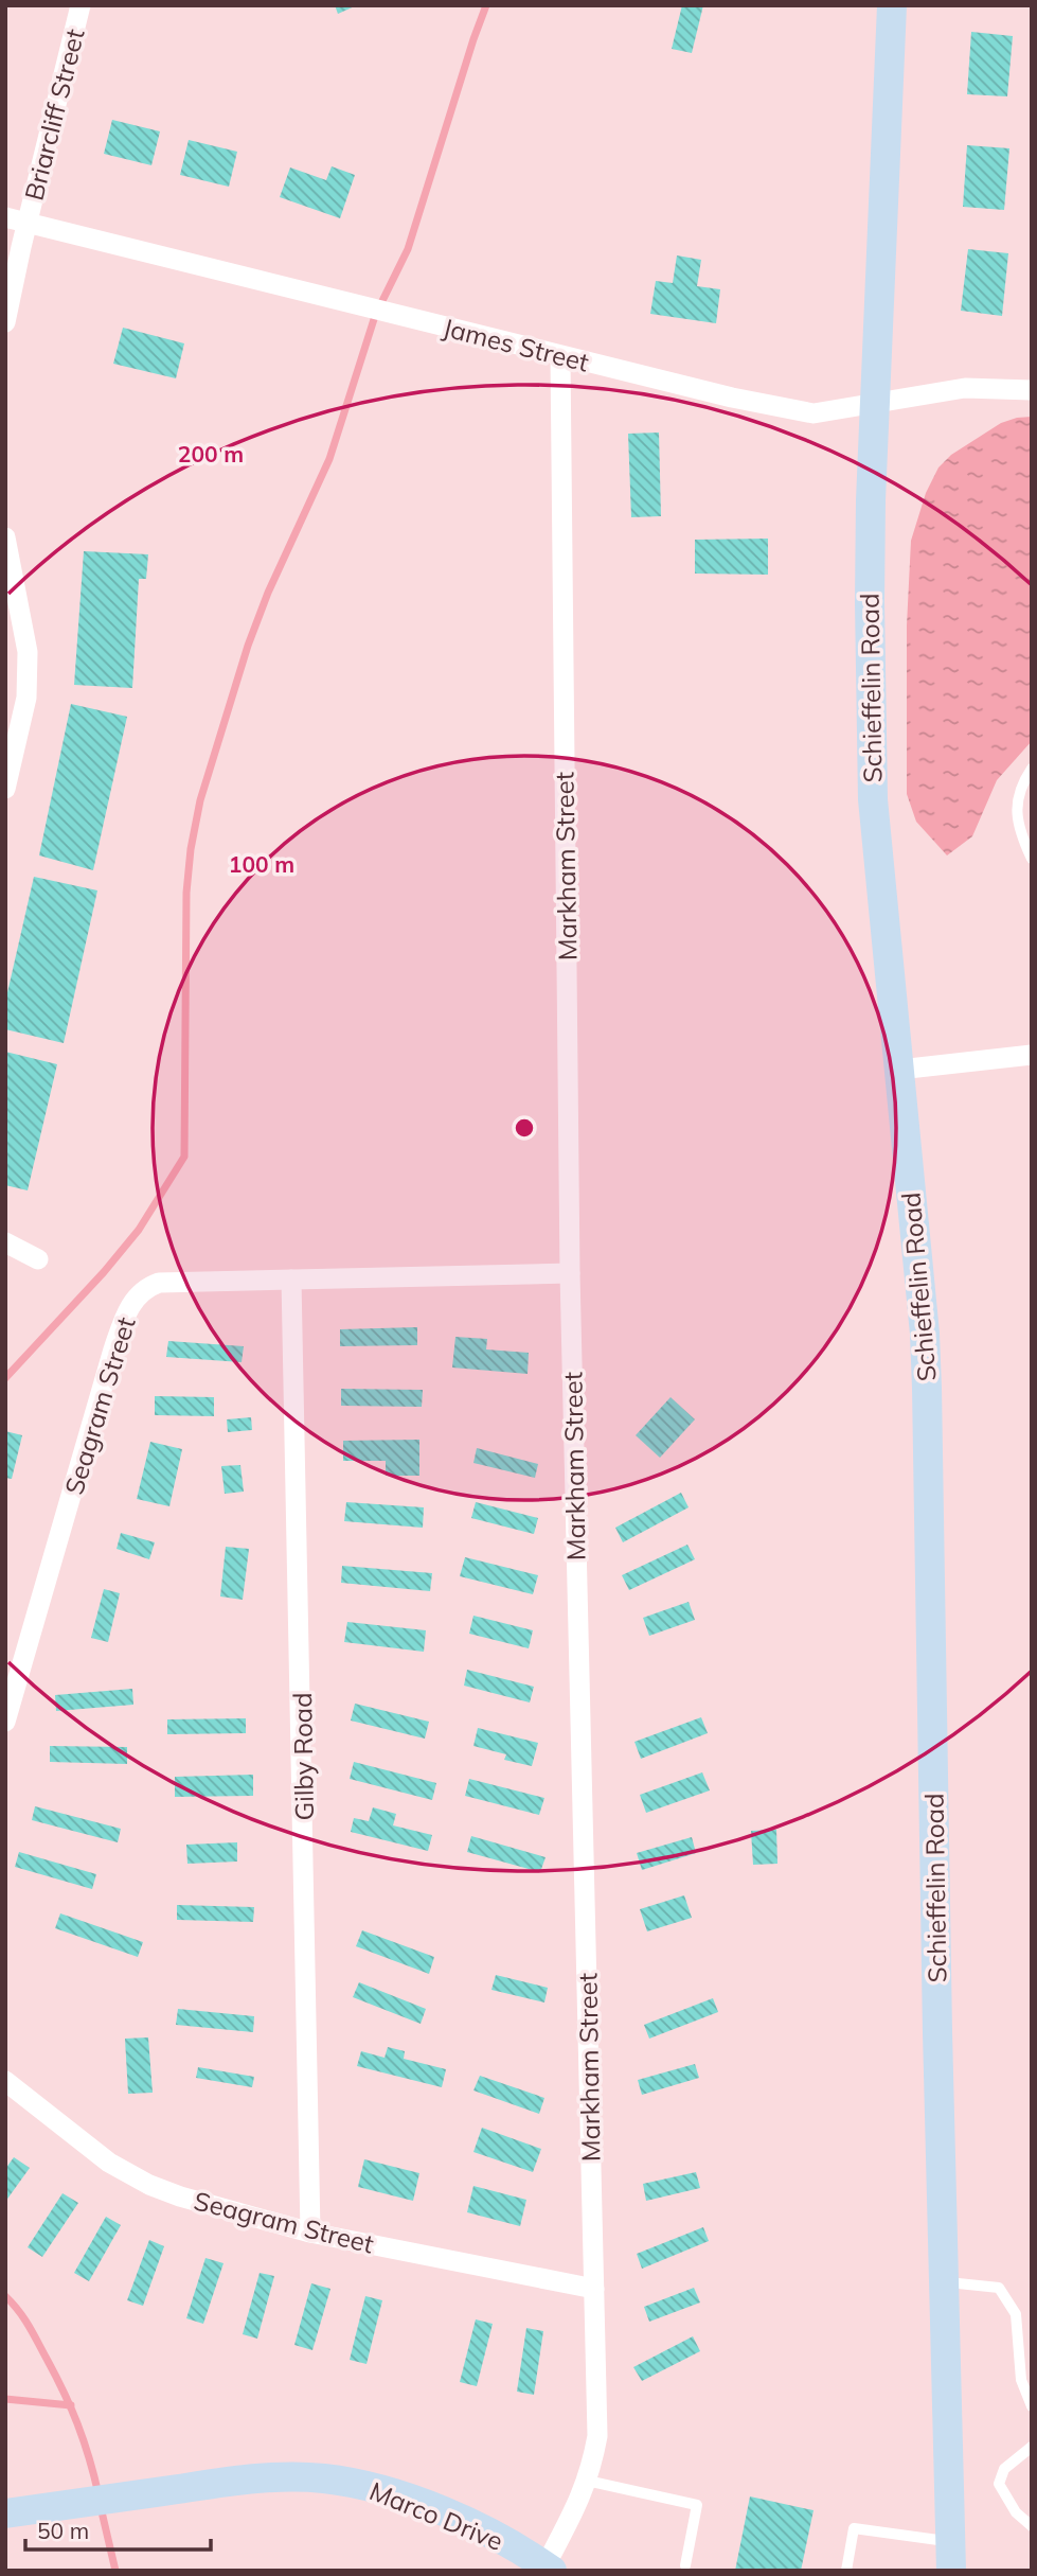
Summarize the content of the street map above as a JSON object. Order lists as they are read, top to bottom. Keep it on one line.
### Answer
{"streets":{"street":["Briarcliff Street","James Street","Schieffelin Road","Markham Street","Seagram Street","Gilby Road","Marco Drive"]},"crossings":[["Briarcliff Street","James Street"],["James Street","Schieffelin Road"],["James Street","Markham Street"],["Markham Street","Seagram Street"],["Markham Street","Marco Drive"],["Seagram Street","Gilby Road"]],"scale_bar":"50 m","rings":["200 m","100 m"]}
